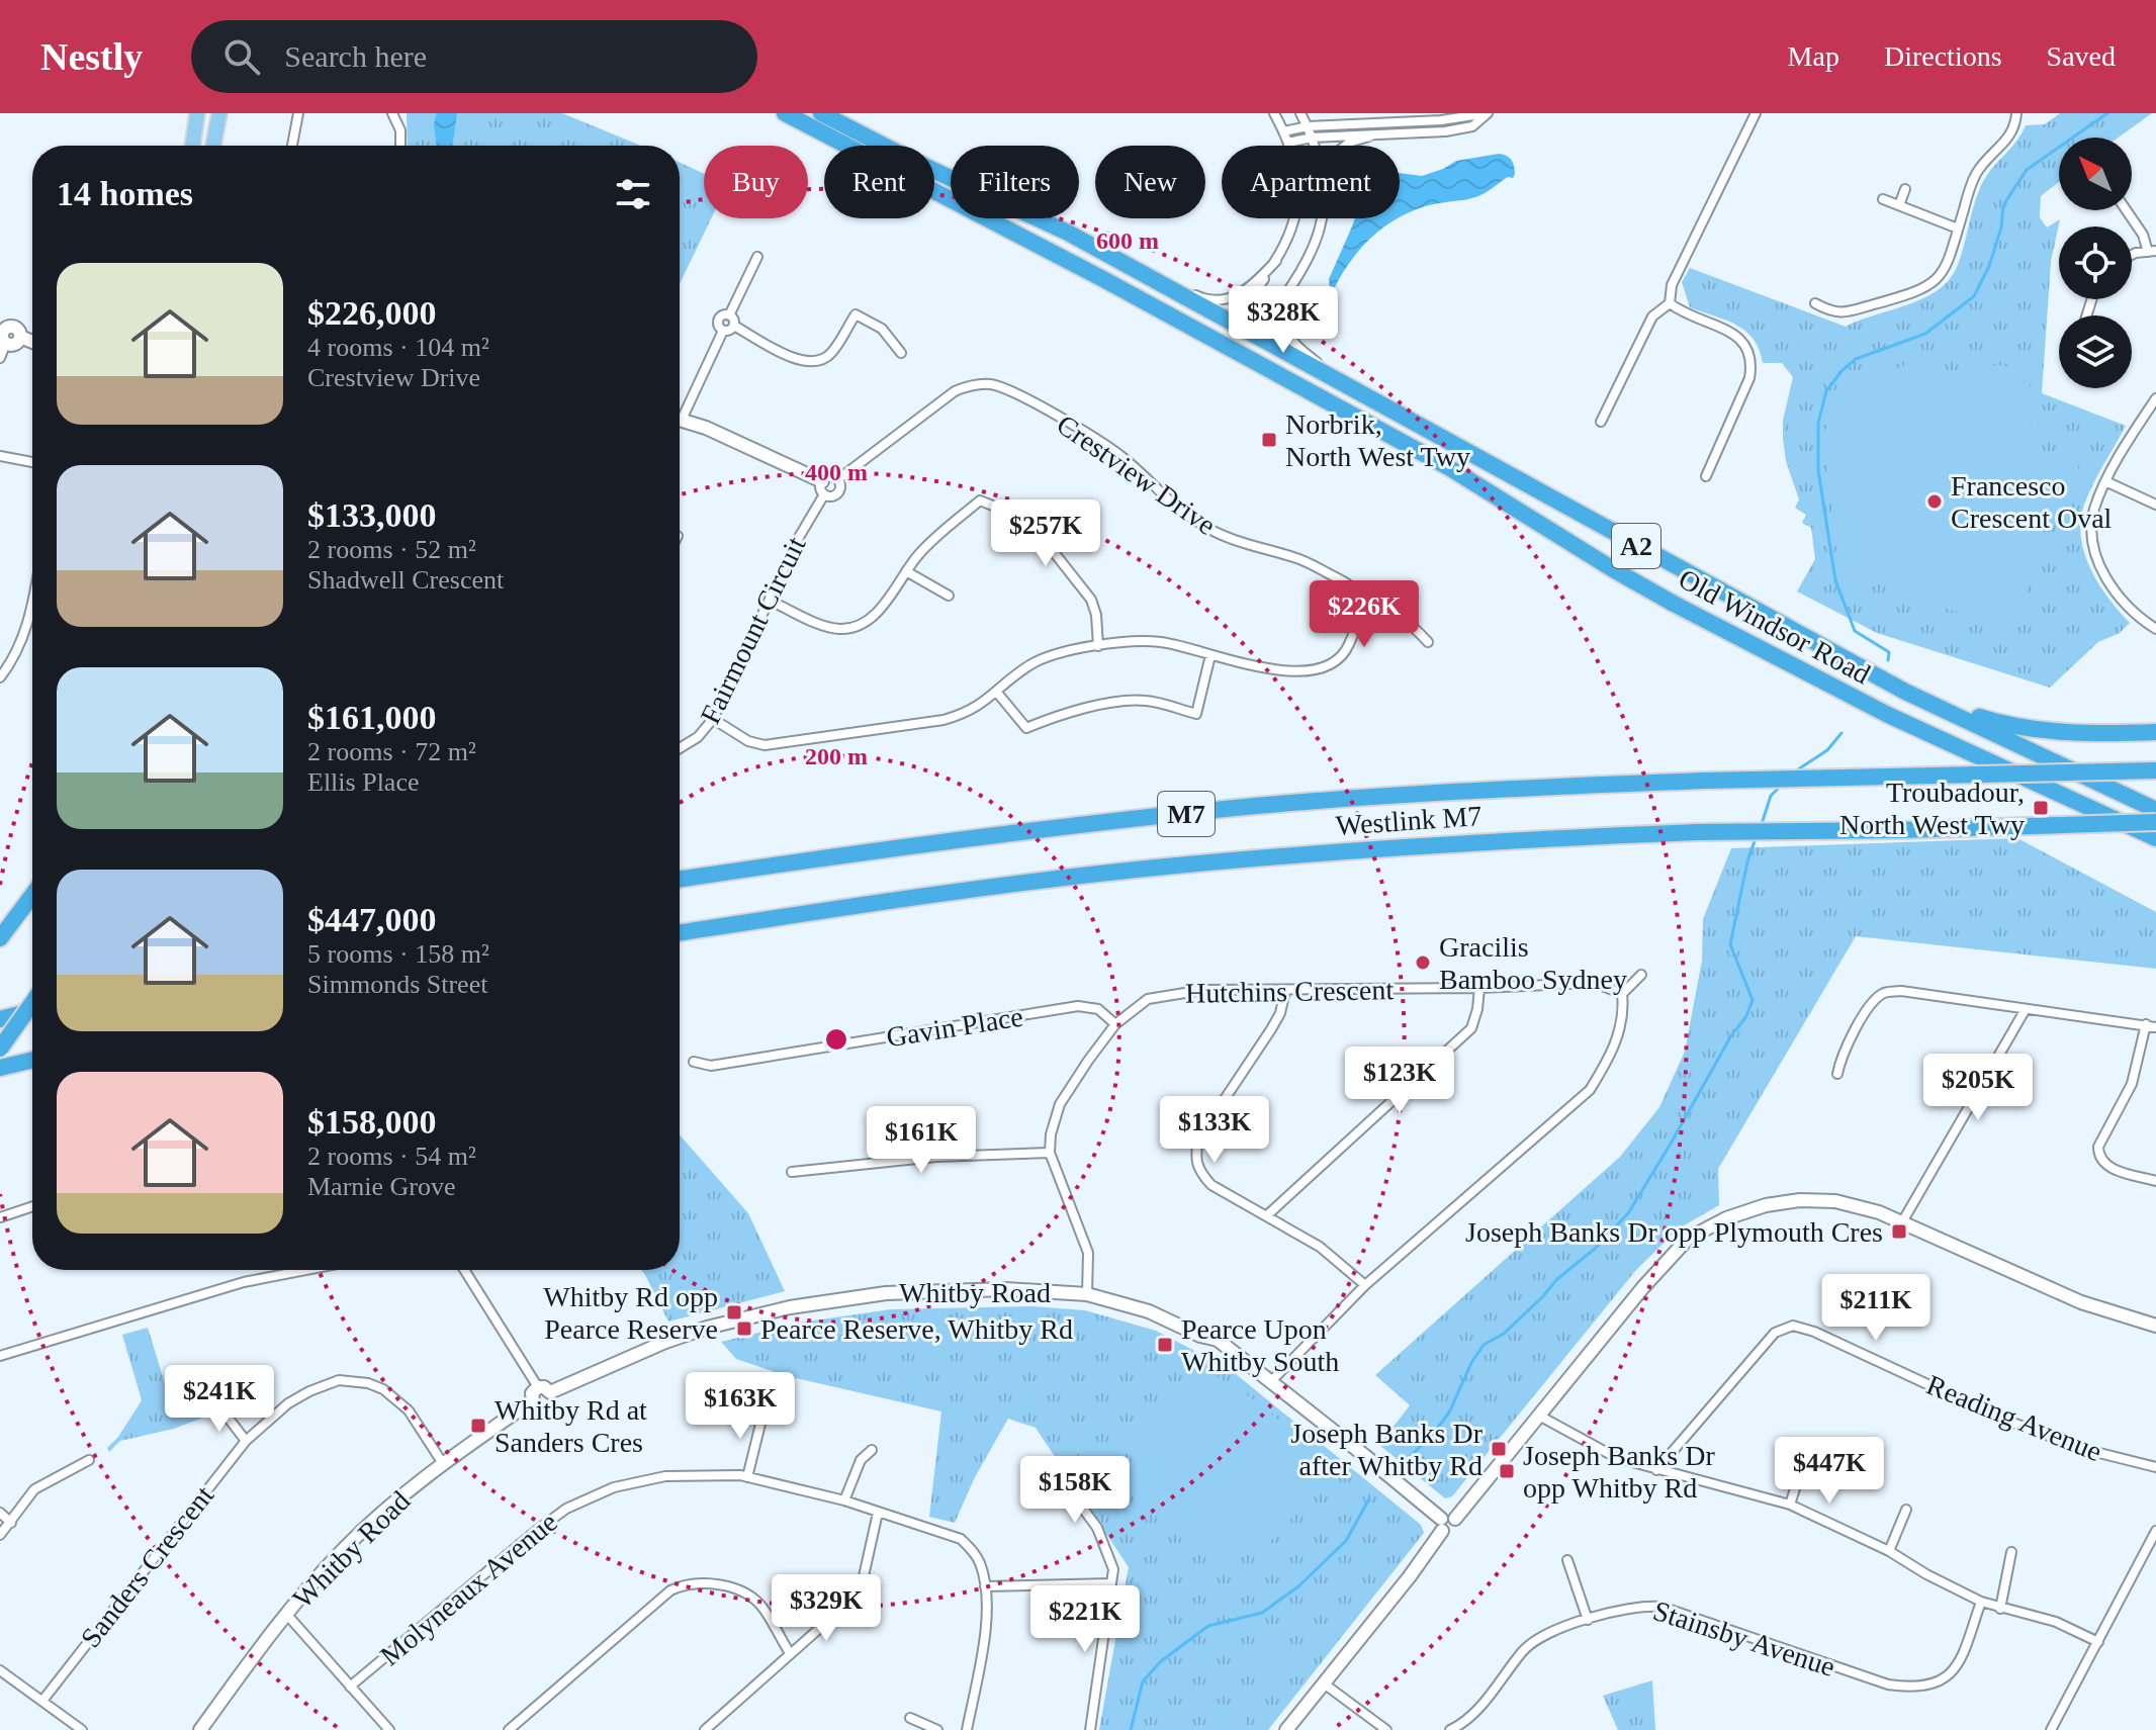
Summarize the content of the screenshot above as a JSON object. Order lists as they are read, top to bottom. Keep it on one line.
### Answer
{"streets":{"highway":["A2","Old Windsor Road","M7","Westlink M7"],"street":["Crestview Drive","Fairmount Circuit","Hutchins Crescent","Gavin Place","Whitby Road","Reading Avenue","Sanders Crescent","Molyneaux Avenue","Stainsby Avenue"]},"crossings":[["Crestview Drive","Fairmount Circuit"],["Hutchins Crescent","Gavin Place"],["Whitby Road","Sanders Crescent"]],"places":{"transit":["Norbrik, North West Twy","Troubadour, North West Twy","Joseph Banks Dr opp Plymouth Cres","Whitby Rd opp Pearce Reserve","Pearce Reserve, Whitby Rd","Pearce Upon Whitby South","Whitby Rd at Sanders Cres","Joseph Banks Dr after Whitby Rd","Joseph Banks Dr opp Whitby Rd"],"other":["Francesco Crescent Oval","Gracilis Bamboo Sydney"]},"north":"top left","page":{"header":"Nestly","search":"Search here","nav":["Map","Directions","Saved"],"chip":["Buy","Rent","Filters","New","Apartment"],"heading":"14 homes","list":[{"name":"$226,000","note":"4 rooms · 104 m² · Crestview Drive"},{"name":"$133,000","note":"2 rooms · 52 m² · Shadwell Crescent"},{"name":"$161,000","note":"2 rooms · 72 m² · Ellis Place"},{"name":"$447,000","note":"5 rooms · 158 m² · Simmonds Street"},{"name":"$158,000","note":"2 rooms · 54 m² · Marnie Grove"}],"price":["$328K","$257K","$226K","$123K","$205K","$133K","$161K","$211K","$241K","$163K","$447K","$158K","$329K","$221K"]},"rings":["600 m","400 m","200 m"]}
